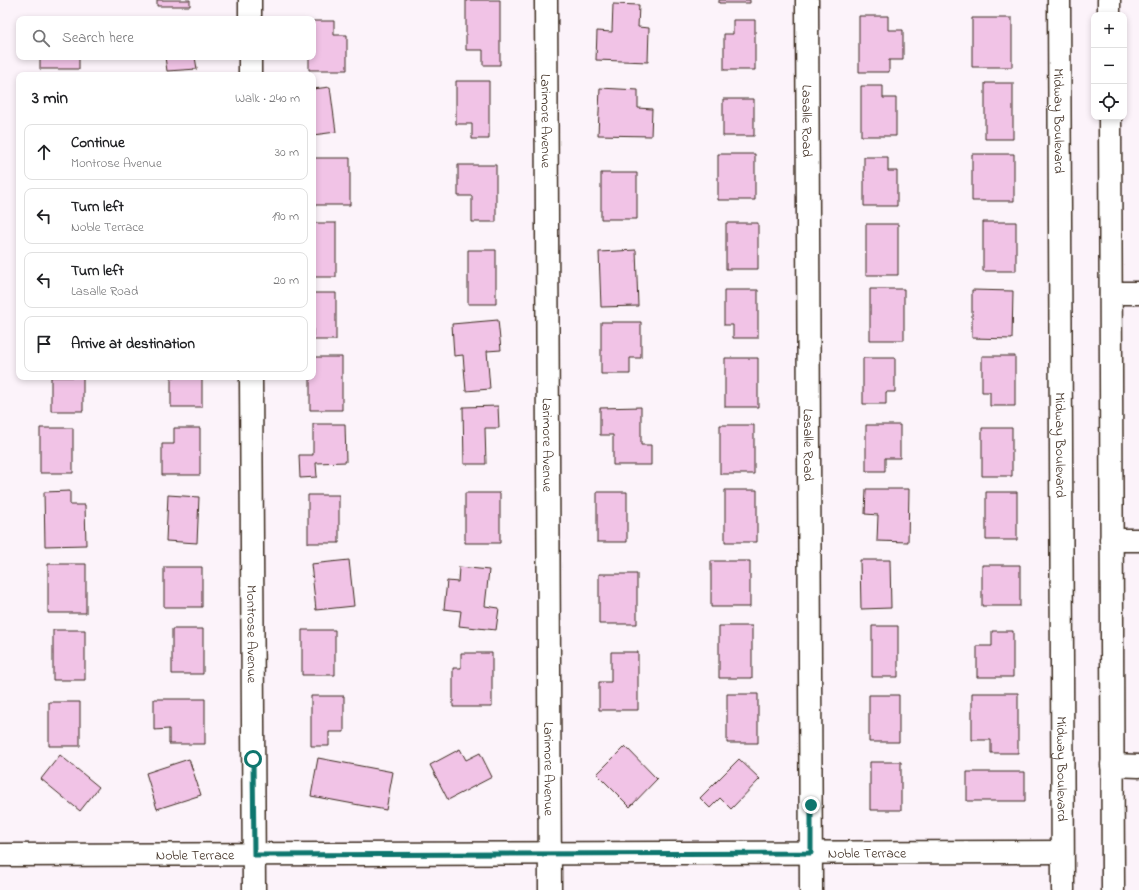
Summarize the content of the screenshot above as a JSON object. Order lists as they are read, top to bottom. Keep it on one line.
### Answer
{"streets":{"street":["Larimore Avenue","Lasalle Road","Midway Boulevard","Montrose Avenue","Noble Terrace"]},"crossings":[["Larimore Avenue","Noble Terrace"],["Lasalle Road","Noble Terrace"],["Midway Boulevard","Noble Terrace"],["Montrose Avenue","Noble Terrace"]],"page":{"map_buttons":["+","−"],"search":"Search here","heading":["3 min","Walk · 240 m"],"list":[["Continue","Montrose Avenue","30 m"],["Turn left","Noble Terrace","190 m"],["Turn left","Lasalle Road","20 m"],"Arrive at destination"]}}
